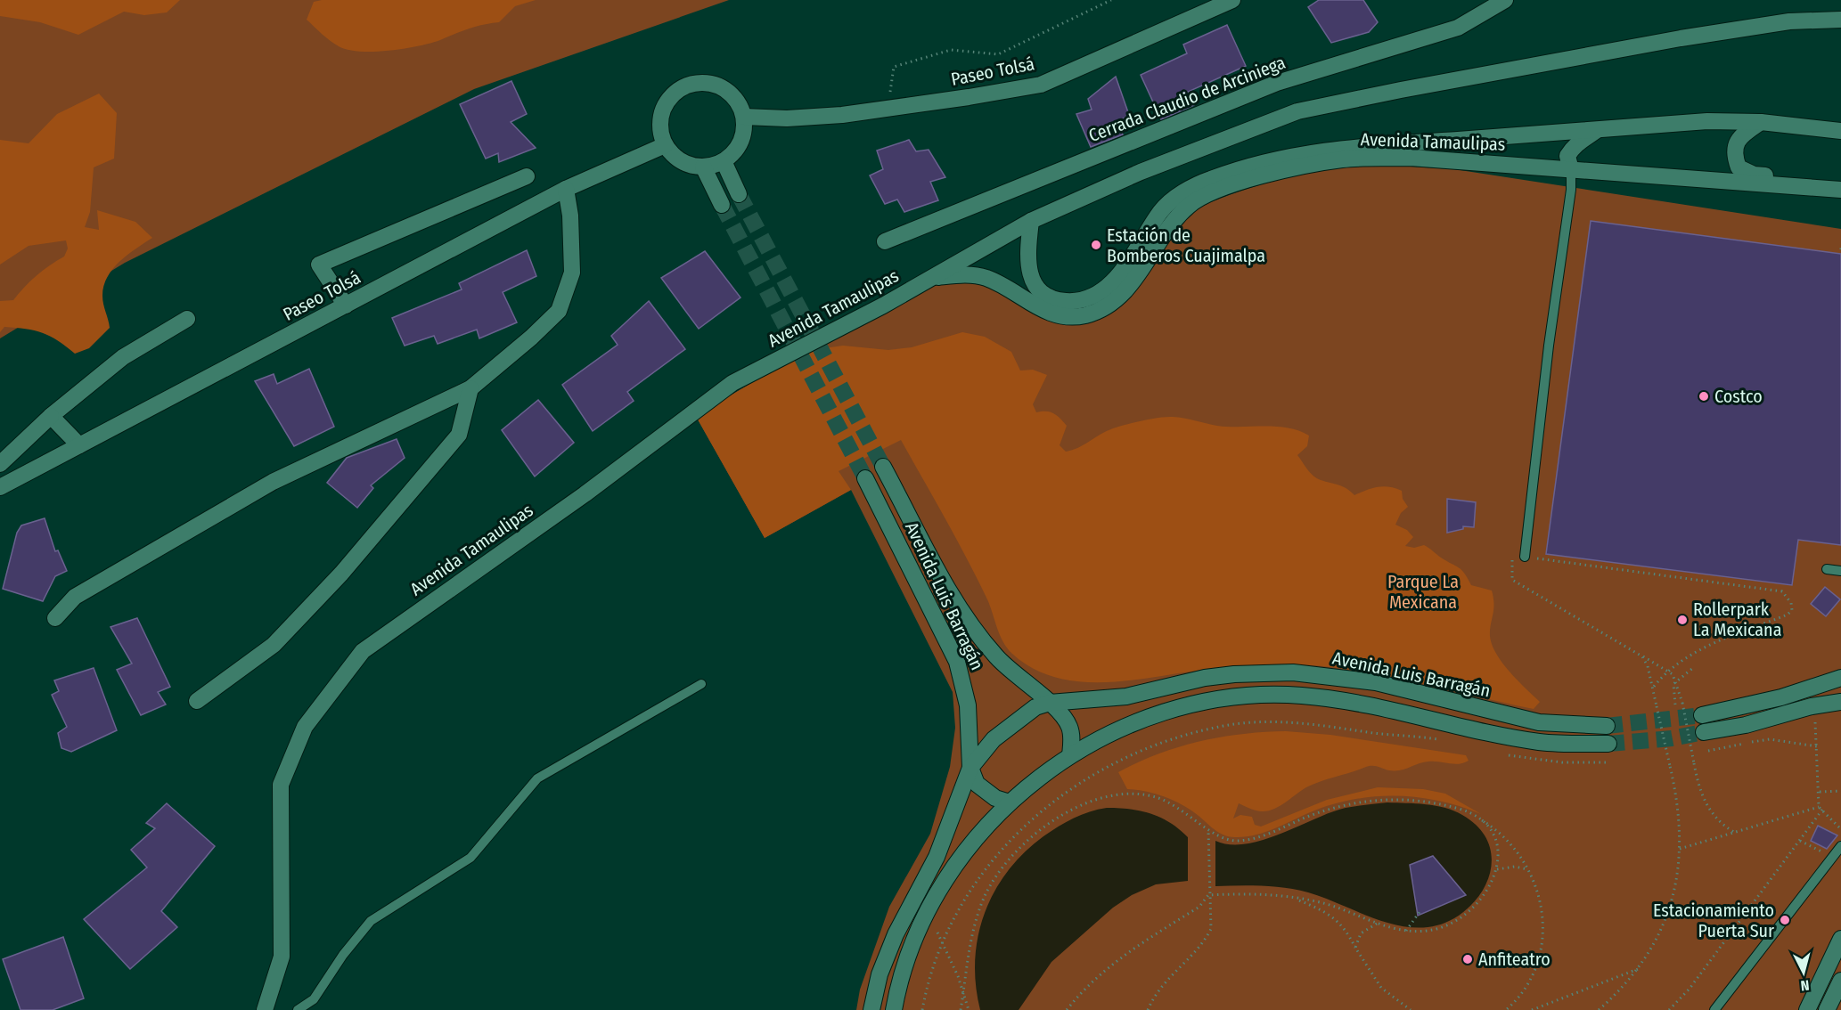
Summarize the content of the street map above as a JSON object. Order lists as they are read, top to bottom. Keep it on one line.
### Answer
{"streets":{"street":["Paseo Tolsá","Cerrada Claudio de Arciniega","Avenida Tamaulipas","Avenida Luis Barragán"]},"parks":["Parque La Mexicana"],"places":["Estación de Bomberos Cuajimalpa","Costco","Rollerpark La Mexicana","Estacionamiento Puerta Sur","Anfiteatro"],"north":"bottom"}
